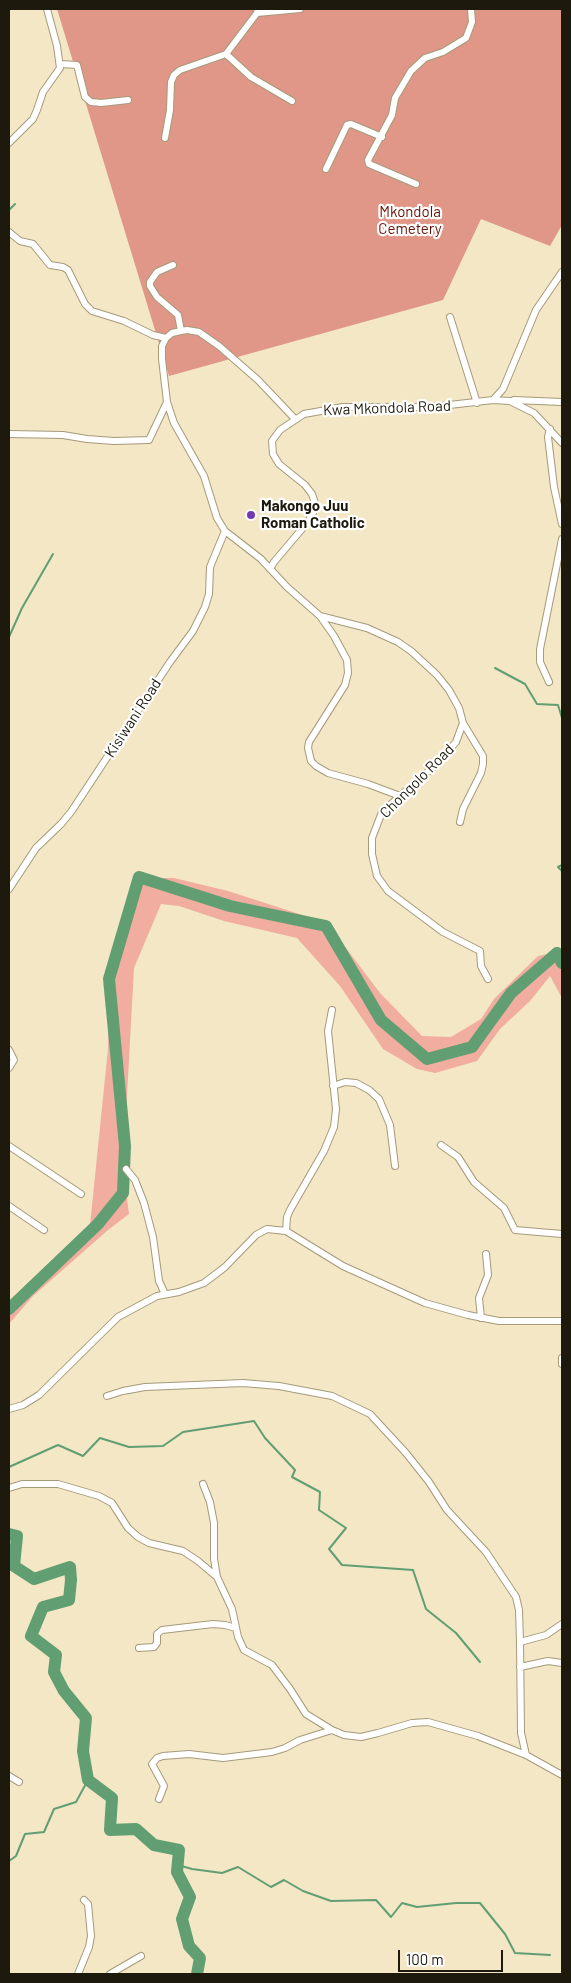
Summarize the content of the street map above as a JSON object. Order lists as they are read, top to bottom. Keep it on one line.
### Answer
{"streets":{"street":["Kwa Mkondola Road","Kisiwani Road","Chongolo Road"]},"parks":["Mkondola Cemetery"],"places":["Makongo Juu Roman Catholic"],"scale_bar":"100 m"}
